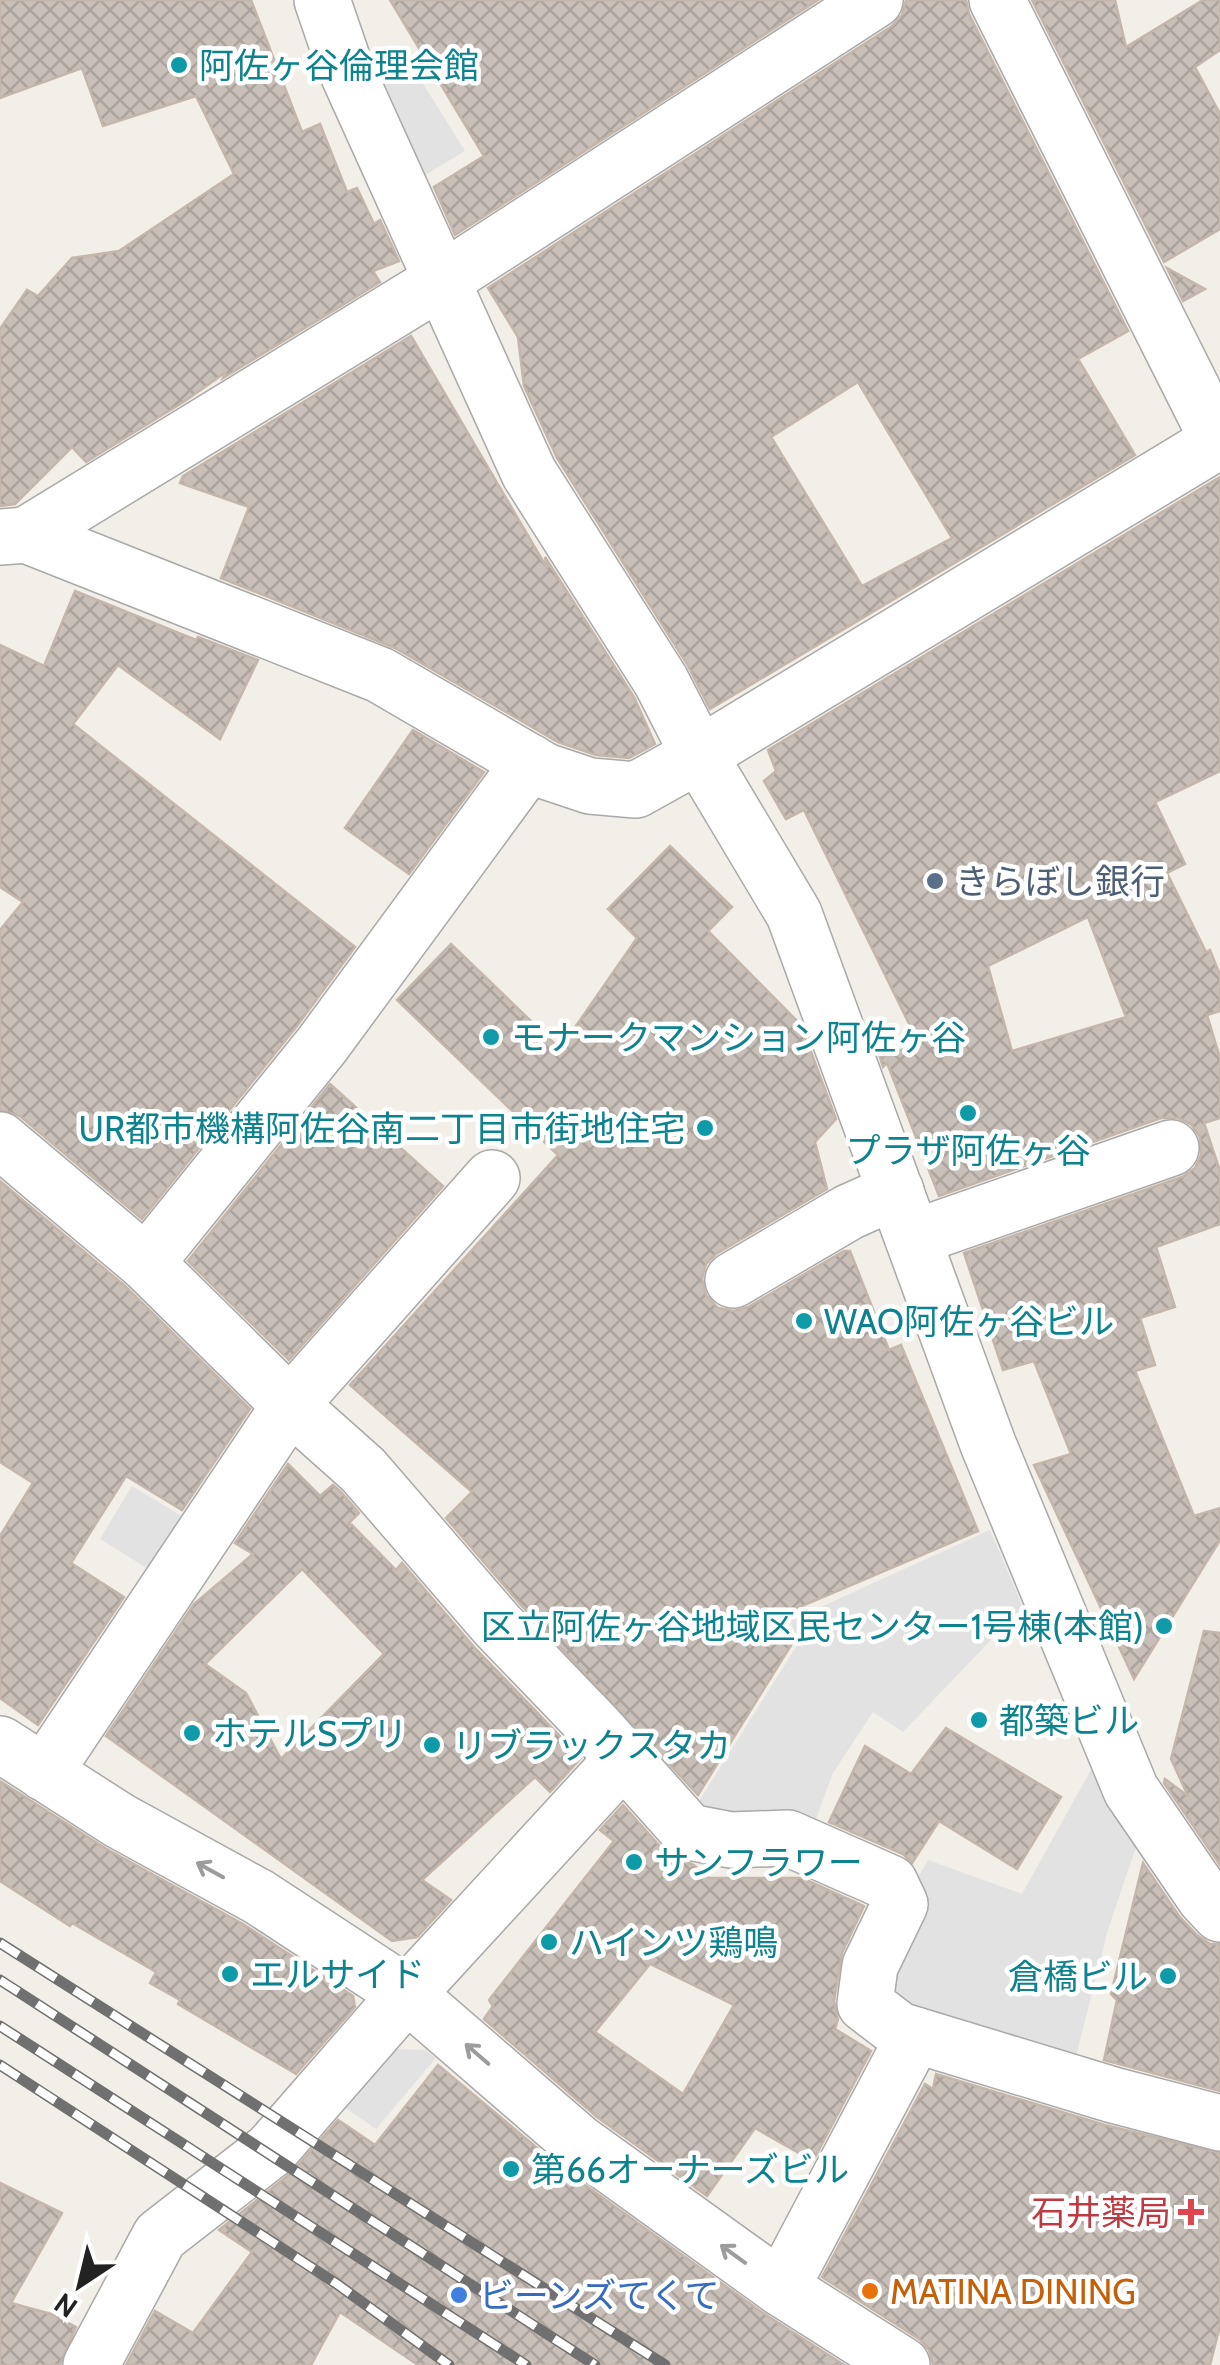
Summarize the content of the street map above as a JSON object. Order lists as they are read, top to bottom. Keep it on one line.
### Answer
{"places":{"other":["阿佐ヶ谷倫理会館","きらぼし銀行","モナークマンション阿佐ヶ谷","プラザ阿佐ヶ谷","UR都市機構阿佐谷南二丁目市街地住宅","WAO阿佐ヶ谷ビル","区立阿佐ヶ谷地域区民センター1号棟(本館)","都築ビル","ホテルSプリ","リブラックスタカ","サンフラワー","ハインツ鶏鳴","エルサイド","倉橋ビル","第66オーナーズビル","MATINA DINING","ビーンズてくて"],"health":["石井薬局"]},"north":"bottom left"}
